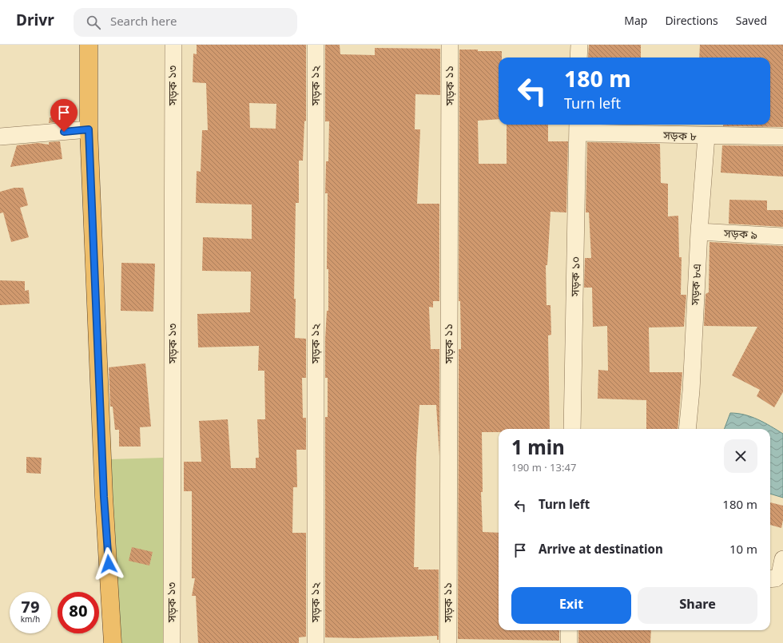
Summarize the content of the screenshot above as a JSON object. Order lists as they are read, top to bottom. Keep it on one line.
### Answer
{"streets":{"street":["সড়ক ১৩","সড়ক ১২","সড়ক ১১","সড়ক ৮","সড়ক ৯","সড়ক ১০","সড়ক ৮এ"]},"crossings":[["সড়ক ৮","সড়ক ১০"],["সড়ক ৮","সড়ক ৮এ"],["সড়ক ৯","সড়ক ৮এ"]],"page":{"header":"Drivr","search":"Search here","nav":["Map","Directions","Saved"],"turn":["180 m","Turn left"],"heading":["1 min","190 m · 13:47"],"list":[{"name":"Turn left","value":"180 m"},{"name":"Arrive at destination","value":"10 m"}],"buttons":["Exit","Share"],"speed":"79 km/h","limit":"80"}}
